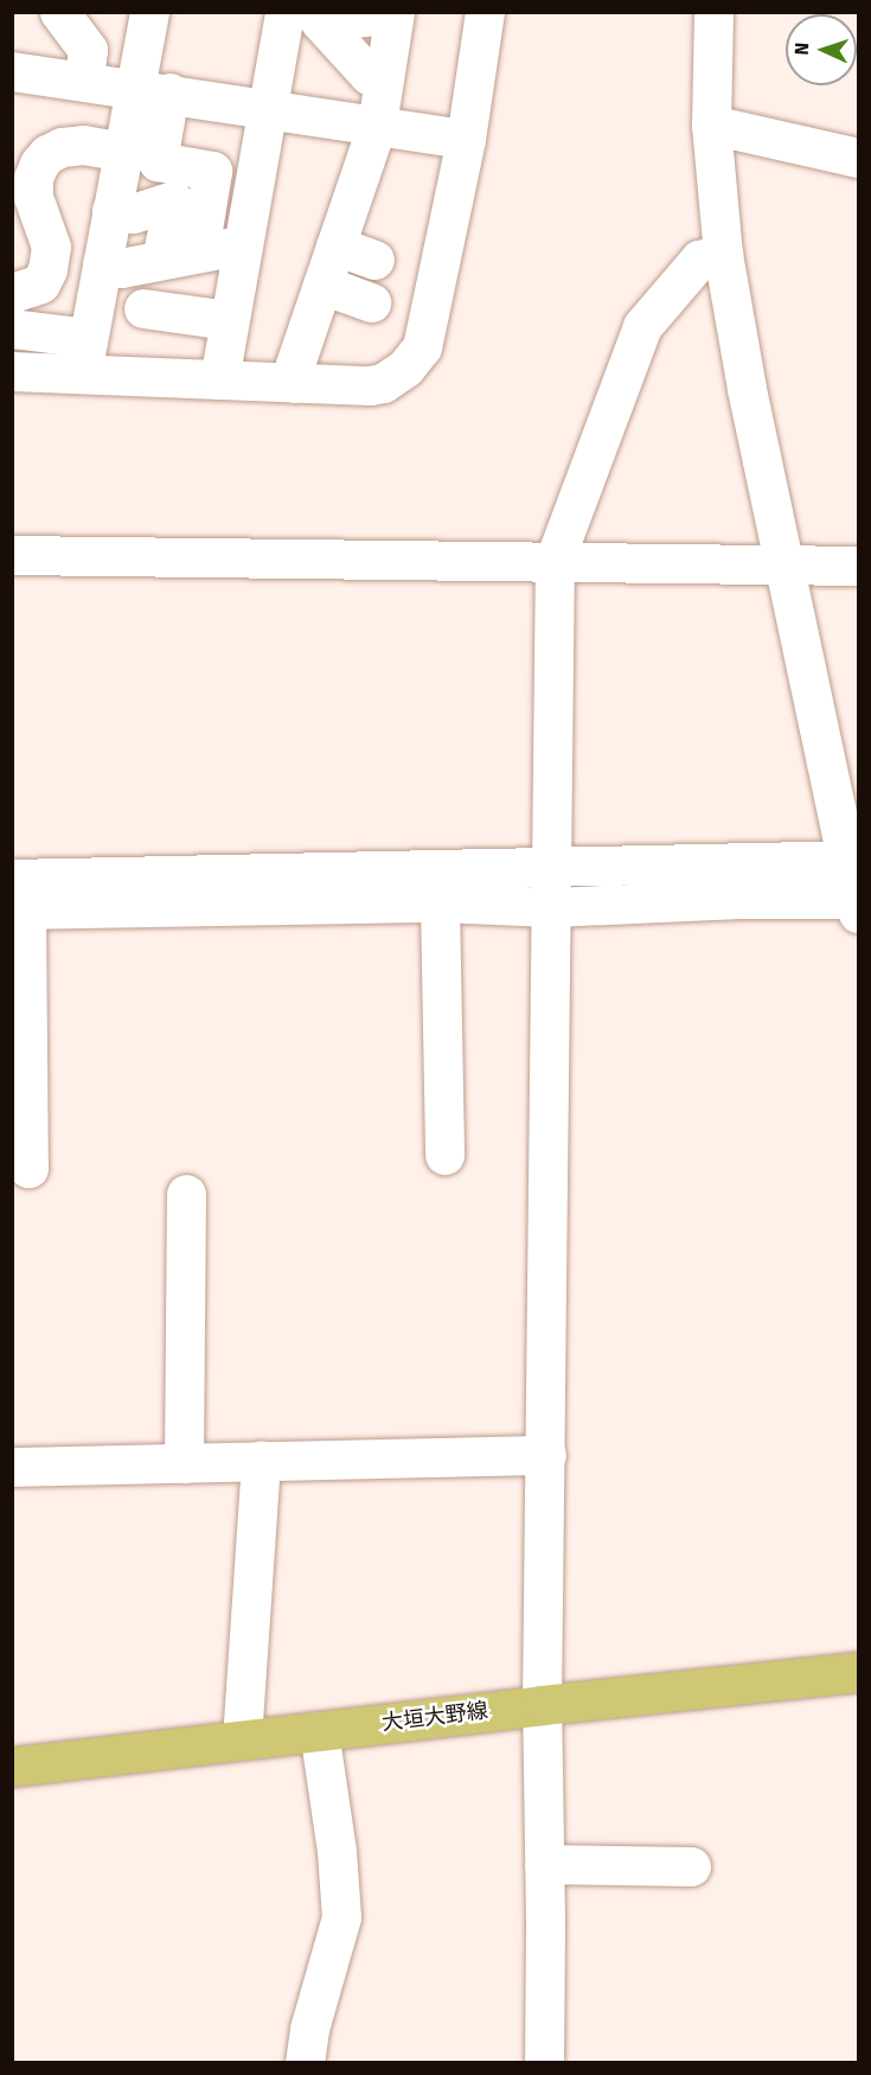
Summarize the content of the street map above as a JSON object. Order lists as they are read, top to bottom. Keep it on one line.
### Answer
{"streets":{"main road":["大垣大野線"]},"north":"left"}
